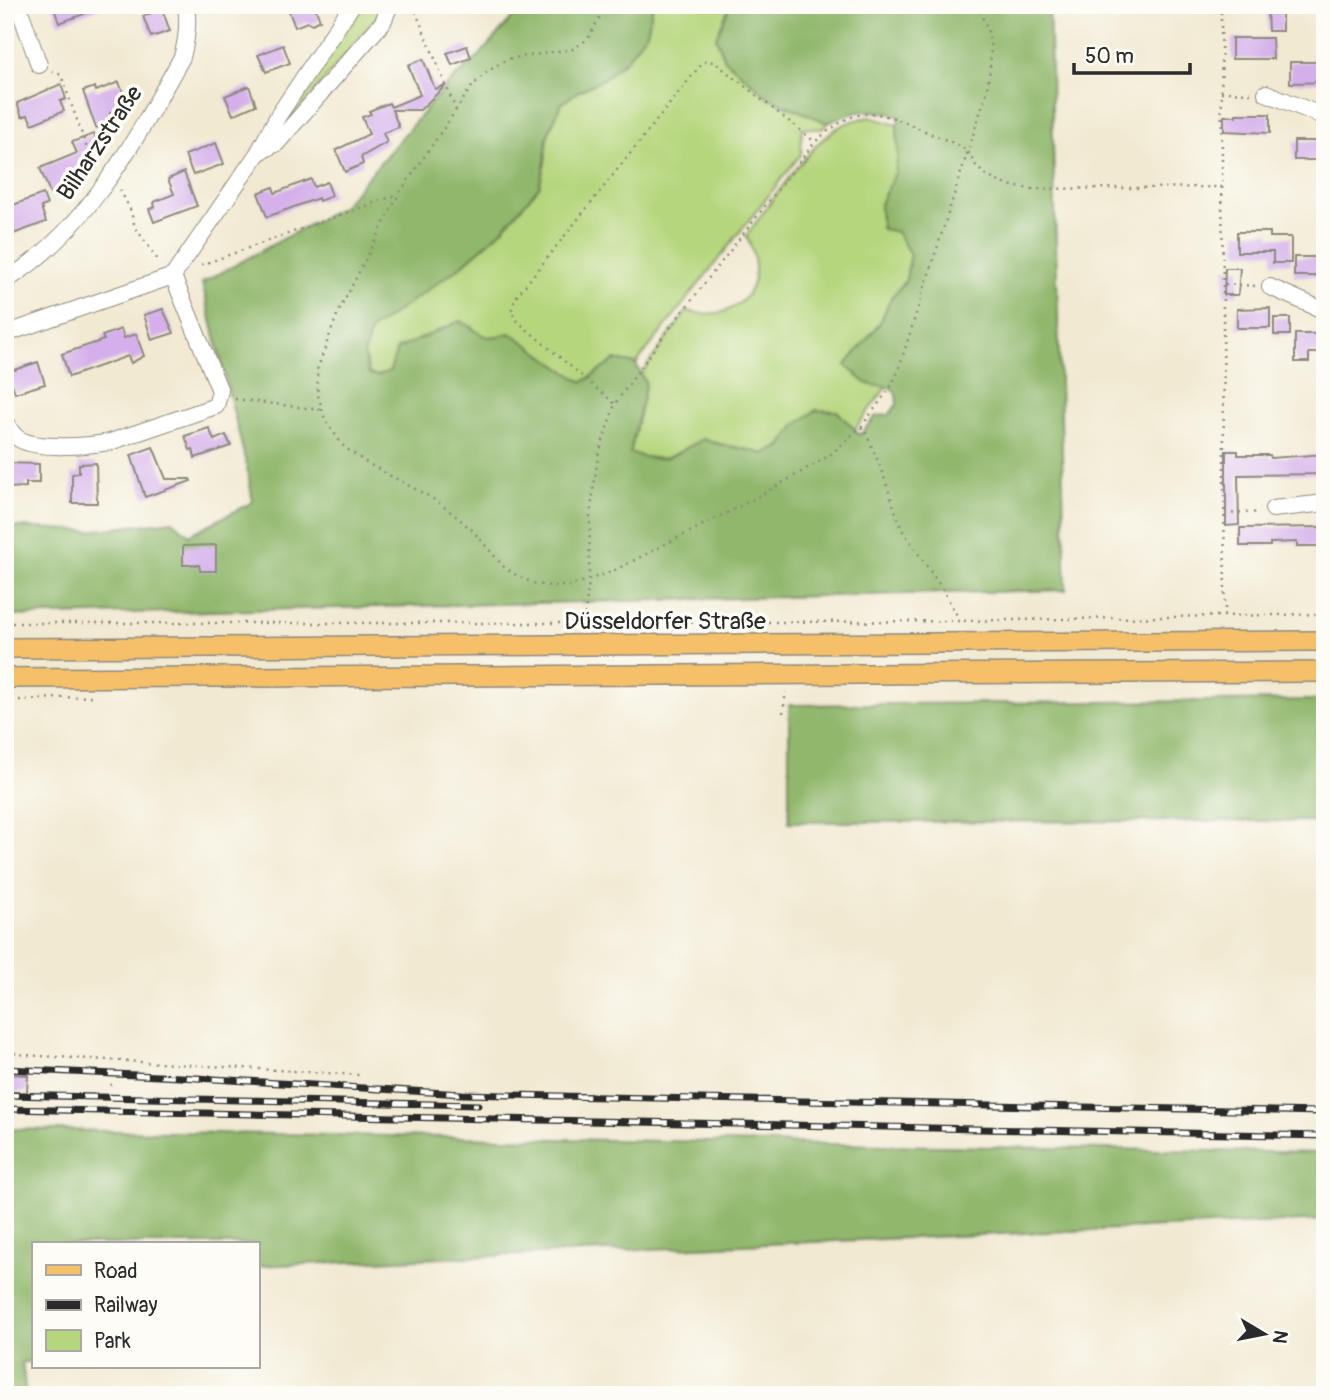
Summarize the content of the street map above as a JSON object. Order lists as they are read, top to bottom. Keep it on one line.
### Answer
{"streets":{"main road":["Düsseldorfer Straße"],"street":["Bilharzstraße"]},"legend":["Road","Railway","Park"],"scale_bar":"50 m","north":"right"}
